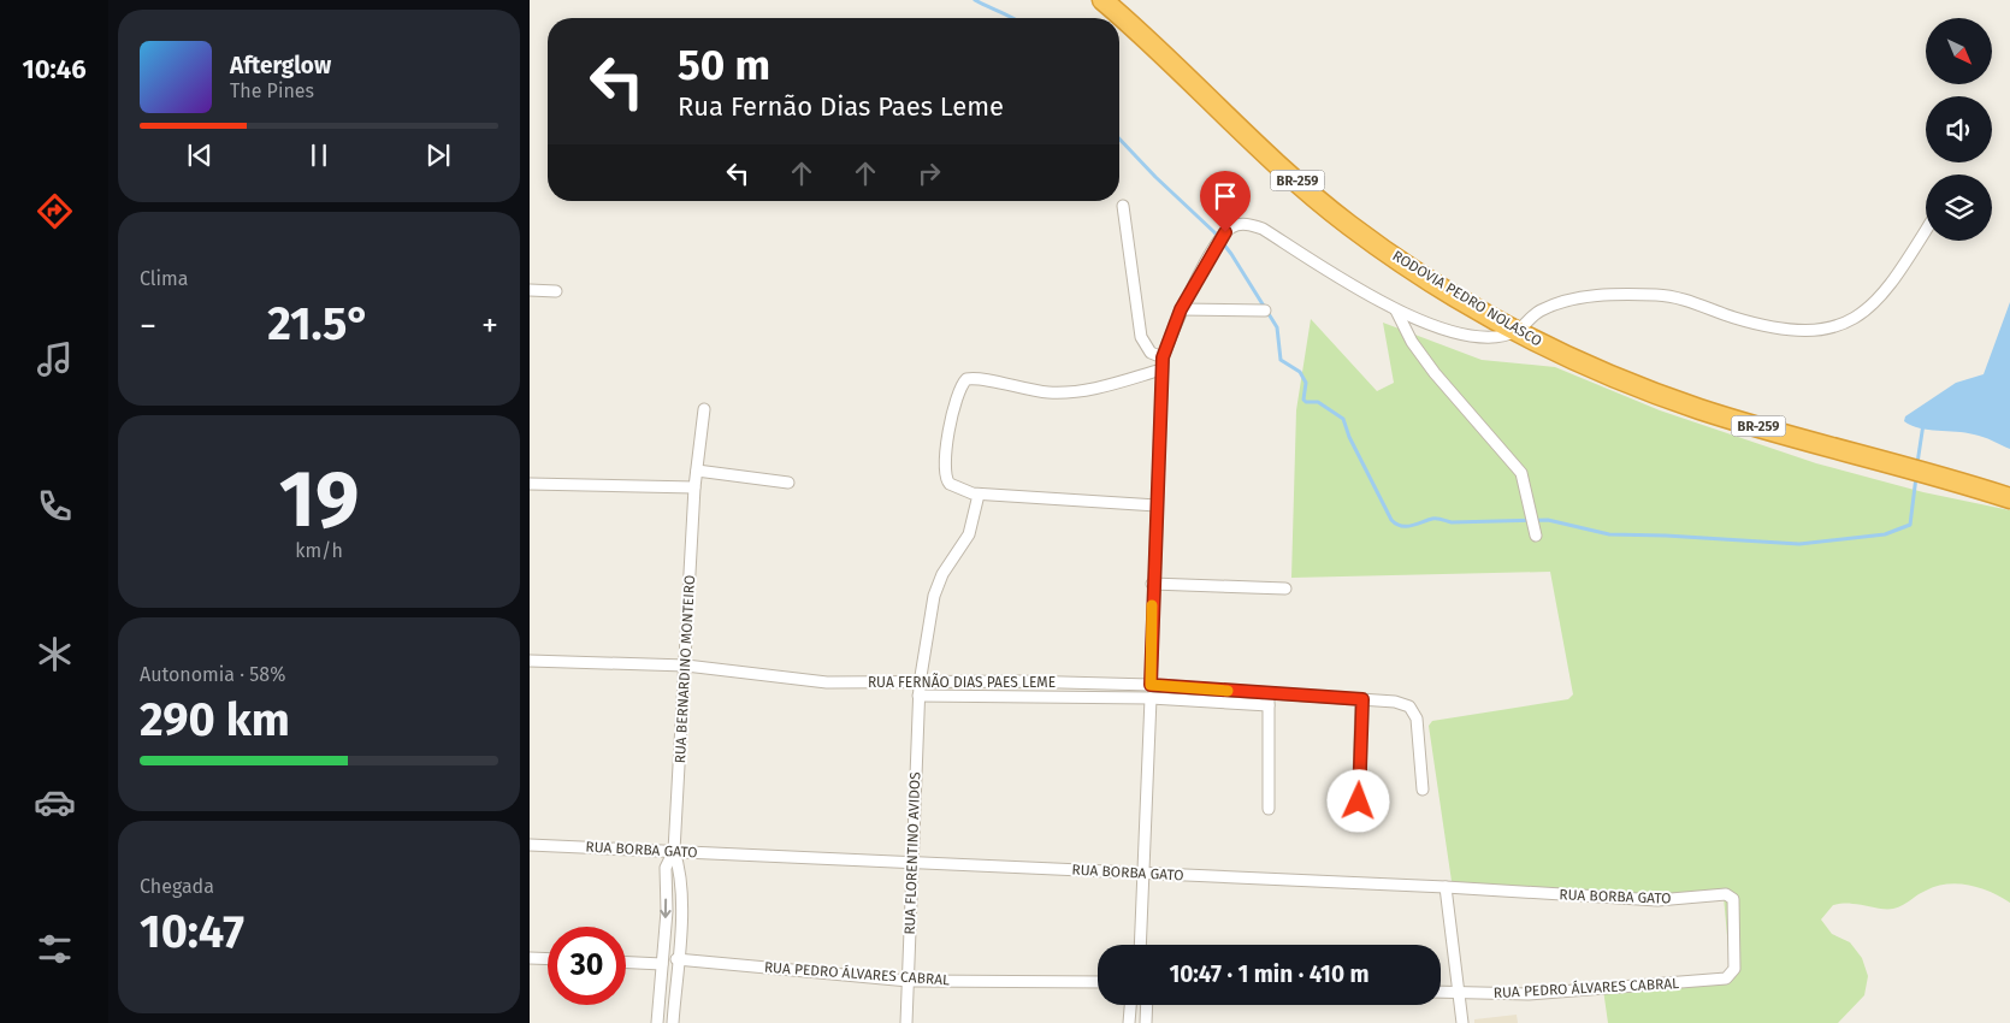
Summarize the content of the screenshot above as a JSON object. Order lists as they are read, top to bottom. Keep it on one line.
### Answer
{"streets":{"highway":["BR-259","RODOVIA PEDRO NOLASCO"],"street":["RUA BERNARDINO MONTEIRO","RUA FERNÃO DIAS PAES LEME","RUA BORBA GATO","RUA FLORENTINO AVIDOS","RUA PEDRO ÁLVARES CABRAL"]},"crossings":[["RUA BERNARDINO MONTEIRO","RUA FERNÃO DIAS PAES LEME"],["RUA BERNARDINO MONTEIRO","RUA BORBA GATO"],["RUA BERNARDINO MONTEIRO","RUA PEDRO ÁLVARES CABRAL"],["RUA FERNÃO DIAS PAES LEME","RUA FLORENTINO AVIDOS"],["RUA BORBA GATO","RUA FLORENTINO AVIDOS"],["RUA BORBA GATO","RUA PEDRO ÁLVARES CABRAL"],["RUA FLORENTINO AVIDOS","RUA PEDRO ÁLVARES CABRAL"]],"north":"bottom right","page":{"tabs":"10:46","turn":["50 m","Rua Fernão Dias Paes Leme"],"song":["Afterglow","The Pines"],"tile":["Clima",["19","km/h"],["Autonomia · 58%","290 km"],["Chegada","10:47"]],"heat":["−","21.5°","+"],"limit":"30","trip":"10:47 · 1 min · 410 m"}}
